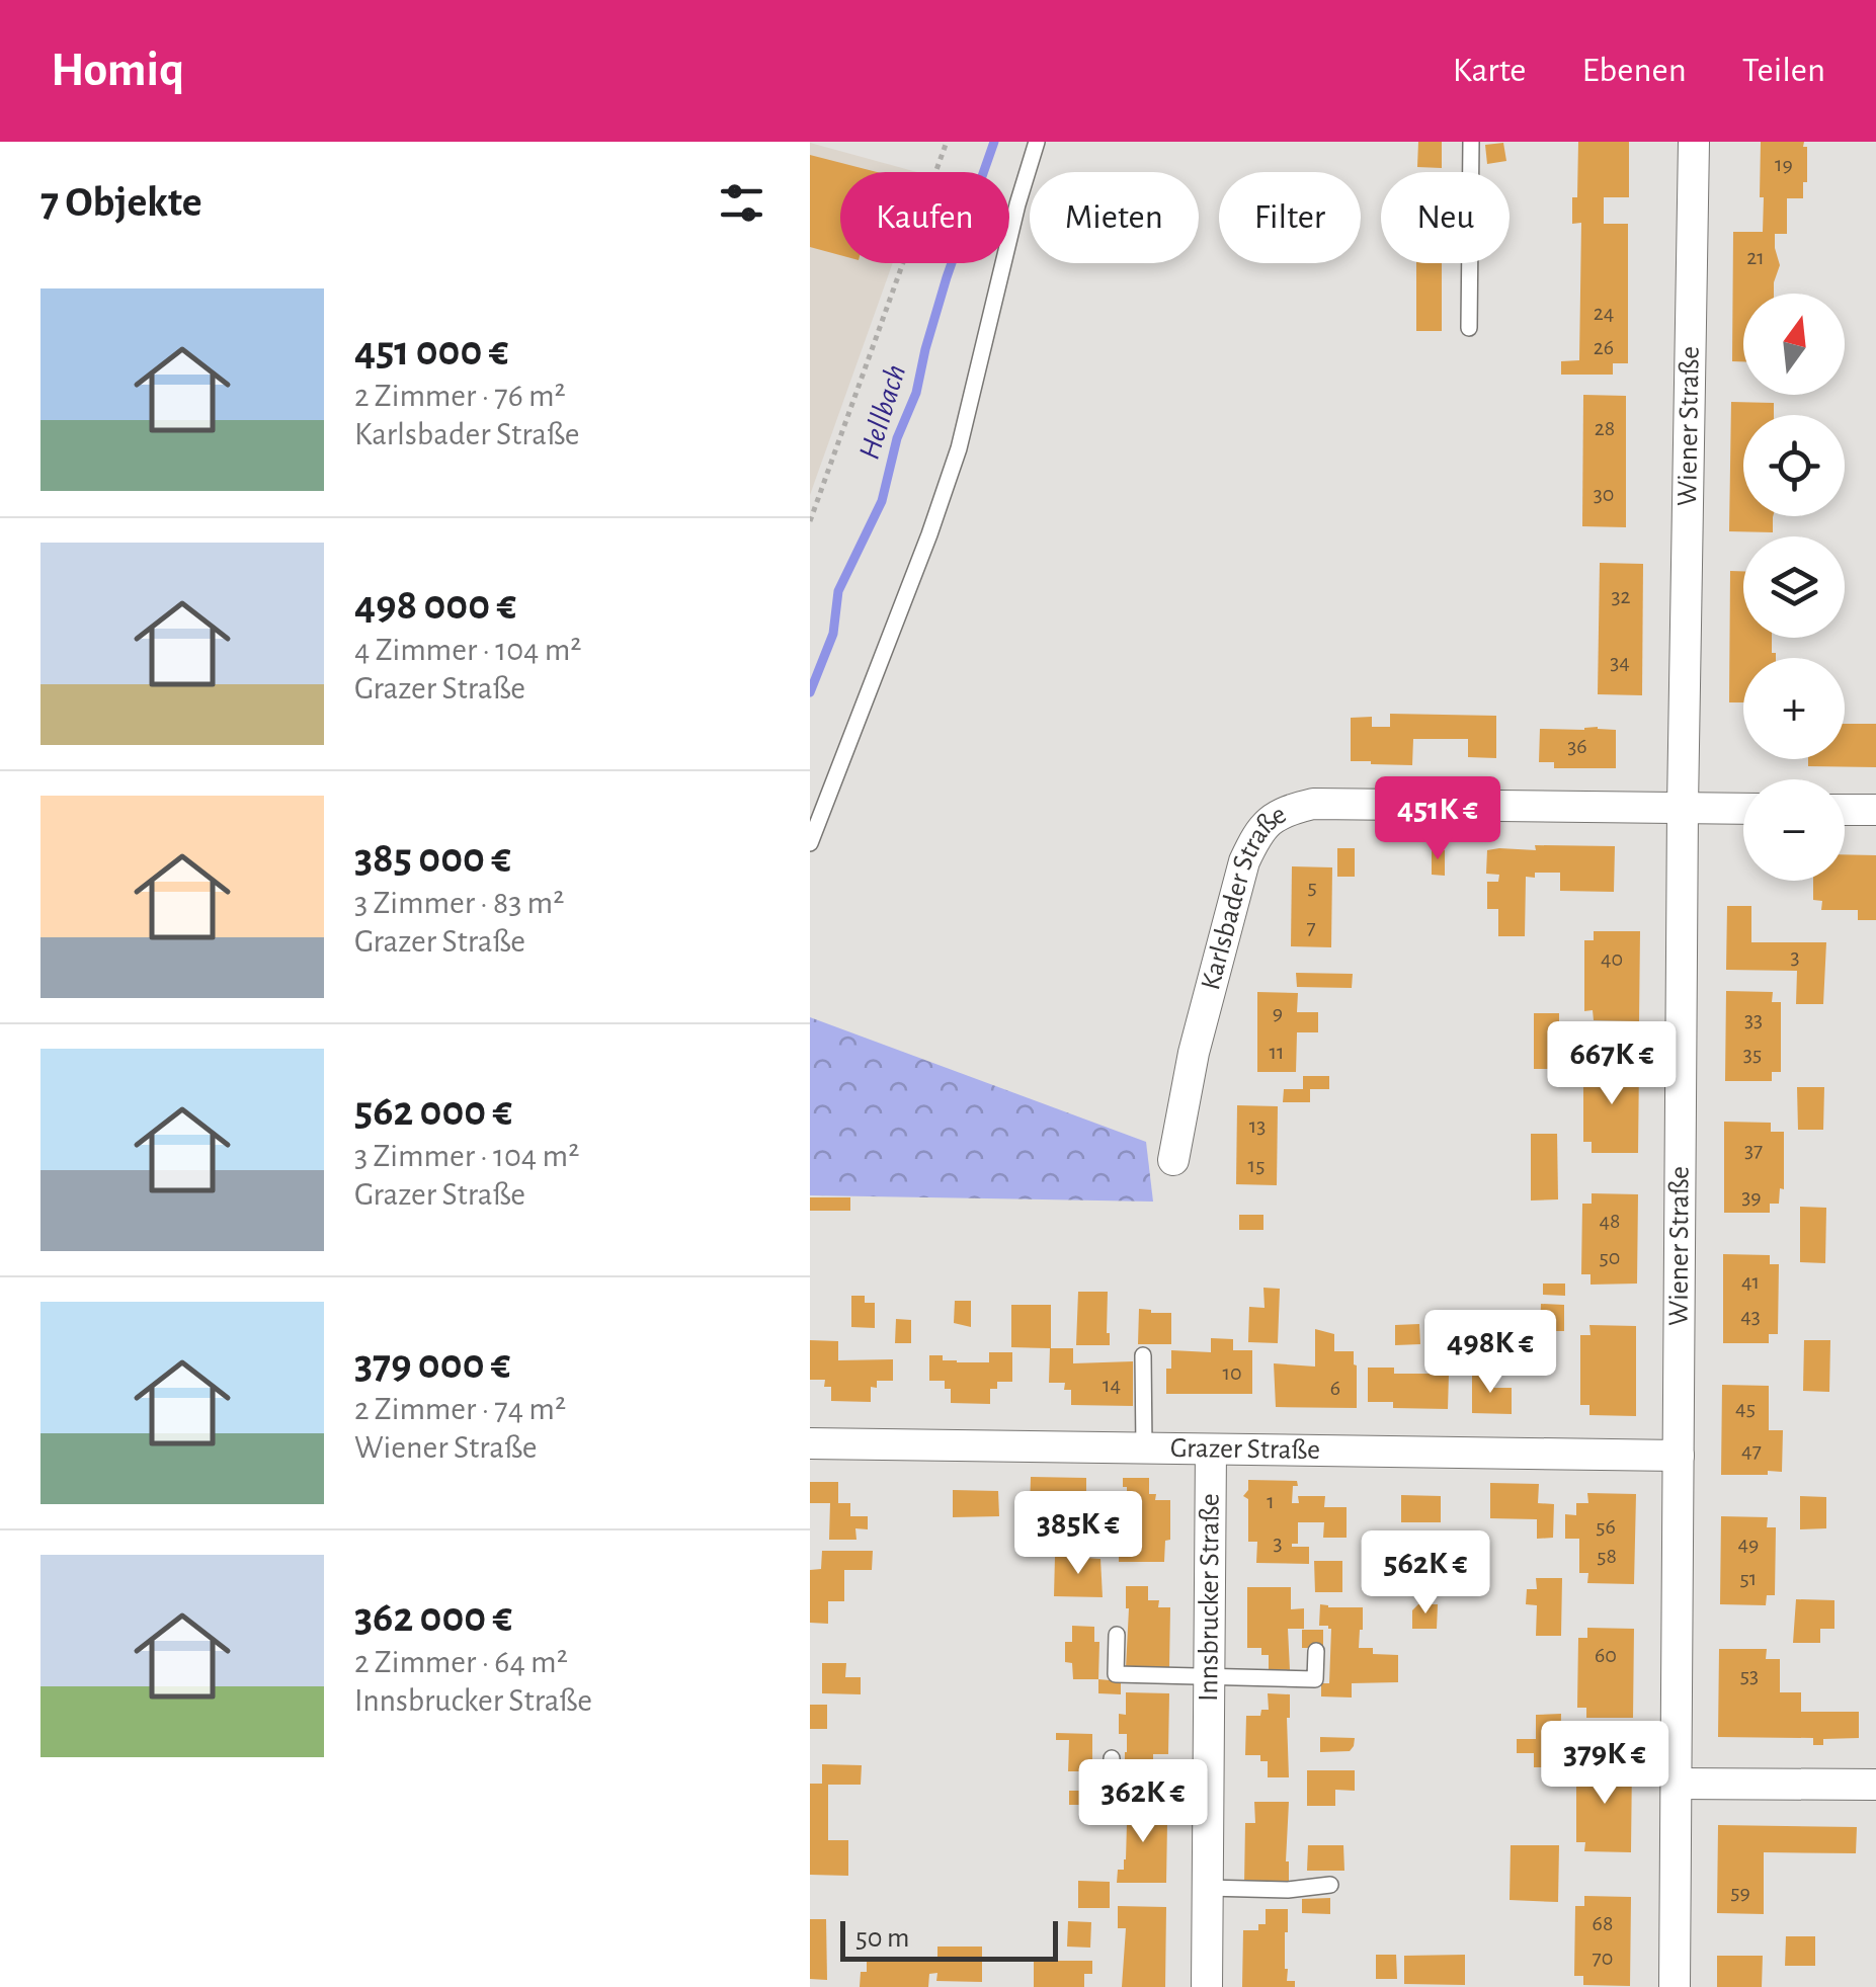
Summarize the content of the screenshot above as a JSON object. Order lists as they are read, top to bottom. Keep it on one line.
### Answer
{"streets":{"street":["Wiener Straße","Karlsbader Straße","Grazer Straße","Innsbrucker Straße"]},"crossings":[["Wiener Straße","Karlsbader Straße"],["Wiener Straße","Grazer Straße"],["Grazer Straße","Innsbrucker Straße"]],"water":["Hellbach"],"house_numbers":["19","21","24","26","28","30","32","34","36","5","7","3","40","9","33","11","35","13","37","15","39","48","50","41","43","10","14","6","45","47","1","56","3","49","58","51","60","53","59","68","70"],"scale_bar":"50 m","north":"top","page":{"header":"Homiq","nav":["Karte","Ebenen","Teilen"],"heading":"7 Objekte","chip":["Kaufen","Mieten","Filter","Neu"],"list":[{"name":"451 000 €","note":"2 Zimmer · 76 m² · Karlsbader Straße"},{"name":"498 000 €","note":"4 Zimmer · 104 m² · Grazer Straße"},{"name":"385 000 €","note":"3 Zimmer · 83 m² · Grazer Straße"},{"name":"562 000 €","note":"3 Zimmer · 104 m² · Grazer Straße"},{"name":"379 000 €","note":"2 Zimmer · 74 m² · Wiener Straße"},{"name":"362 000 €","note":"2 Zimmer · 64 m² · Innsbrucker Straße"}],"map_buttons":["+","−"],"price":["451K €","667K €","498K €","385K €","562K €","379K €","362K €"],"scale":"50 m"}}
